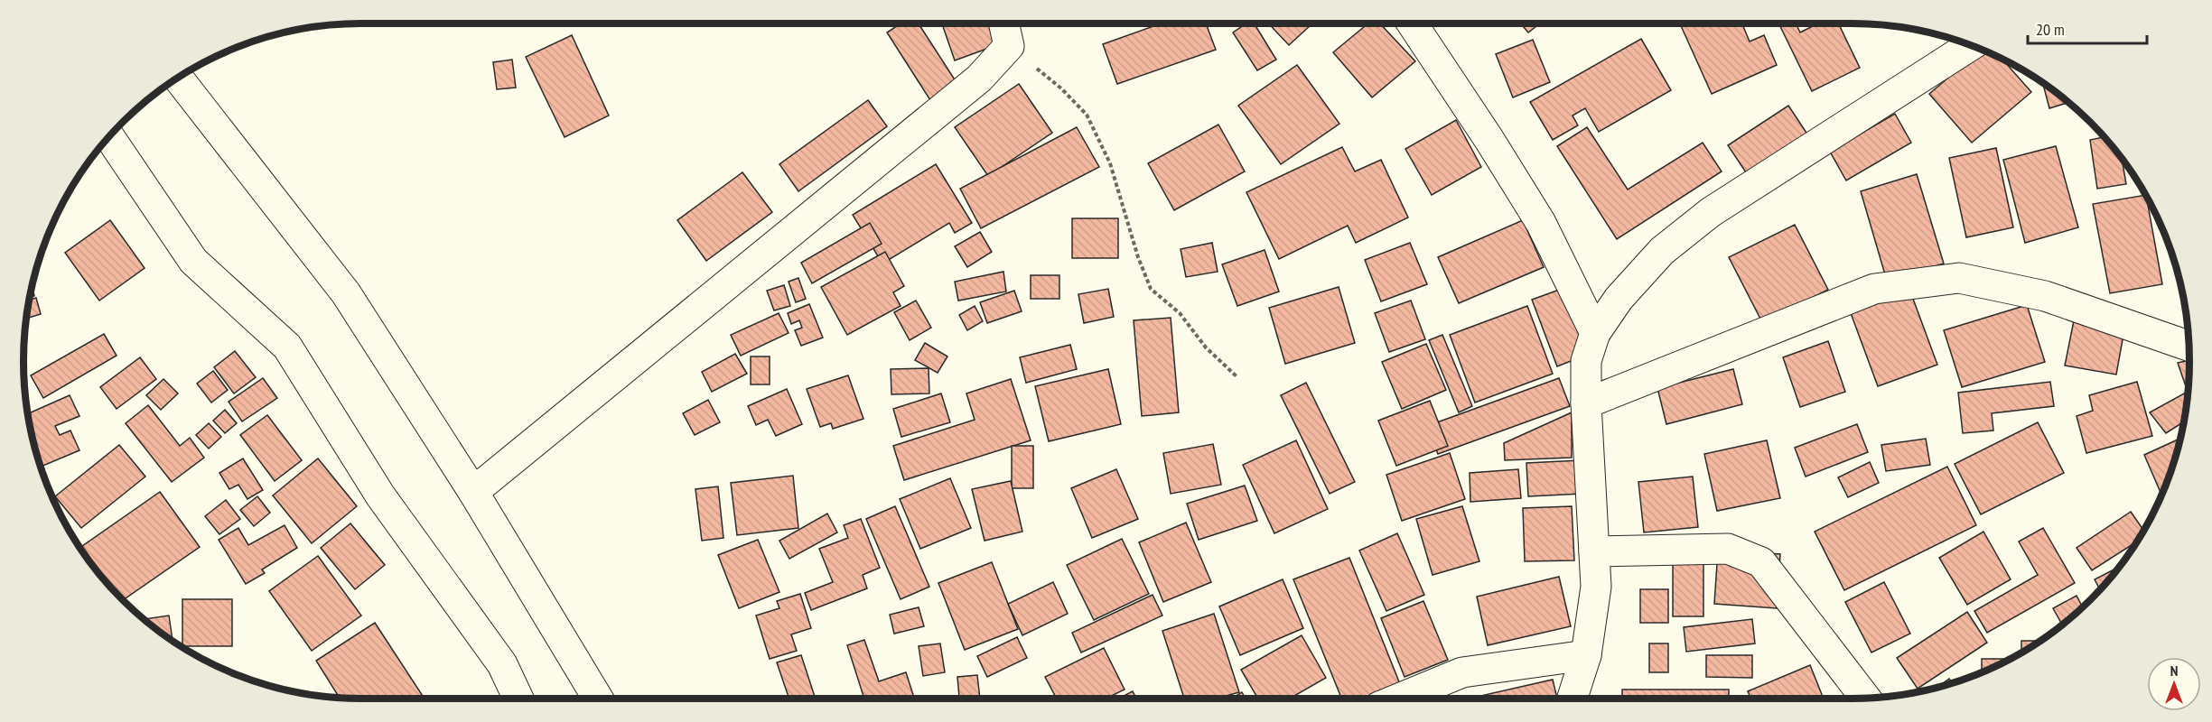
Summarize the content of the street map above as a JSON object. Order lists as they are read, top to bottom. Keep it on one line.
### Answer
{"scale_bar":"20 m","north":"top"}
